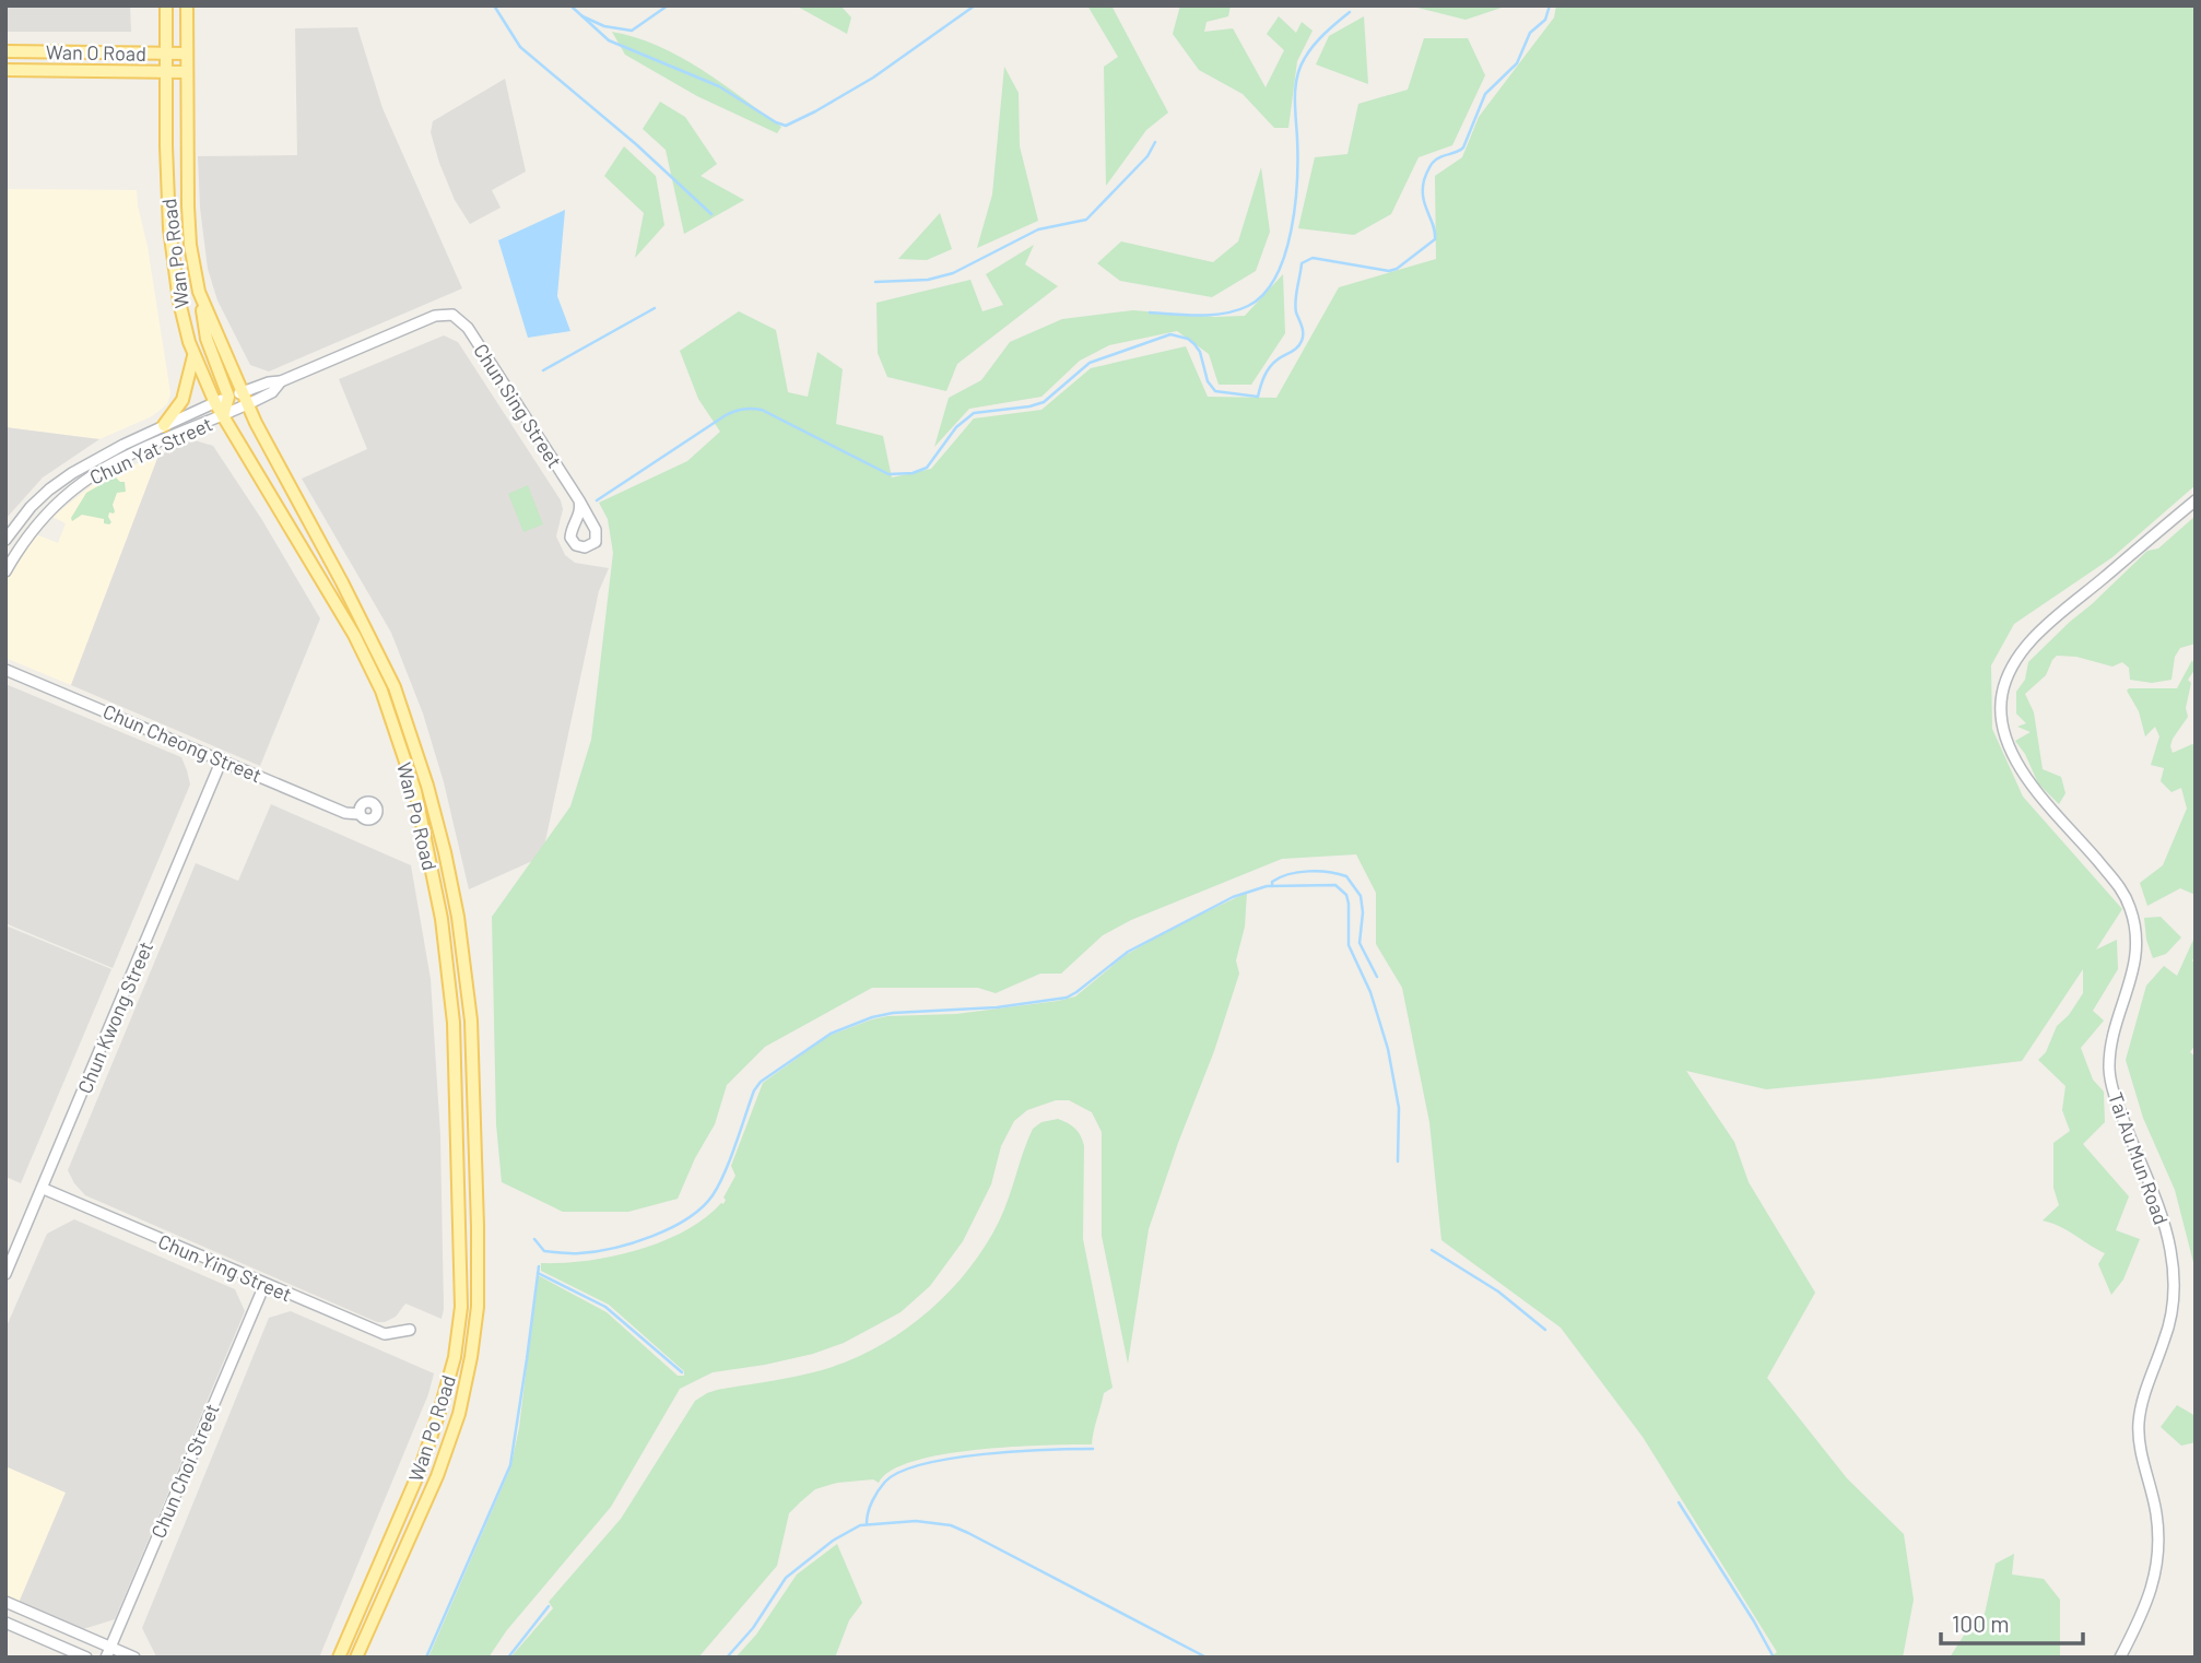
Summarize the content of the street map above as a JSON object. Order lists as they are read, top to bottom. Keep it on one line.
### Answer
{"streets":{"main road":["Wan O Road","Wan Po Road"],"street":["Chun Sing Street","Chun Yat Street","Chun Cheong Street","Chun Kwong Street","Tai Au Mun Road","Chun Ying Street","Chun Choi Street"]},"crossings":[["Wan O Road","Wan Po Road"],["Wan Po Road","Chun Yat Street"],["Chun Sing Street","Chun Yat Street"],["Chun Cheong Street","Chun Kwong Street"],["Chun Kwong Street","Chun Ying Street"],["Chun Ying Street","Chun Choi Street"]],"scale_bar":"100 m"}
